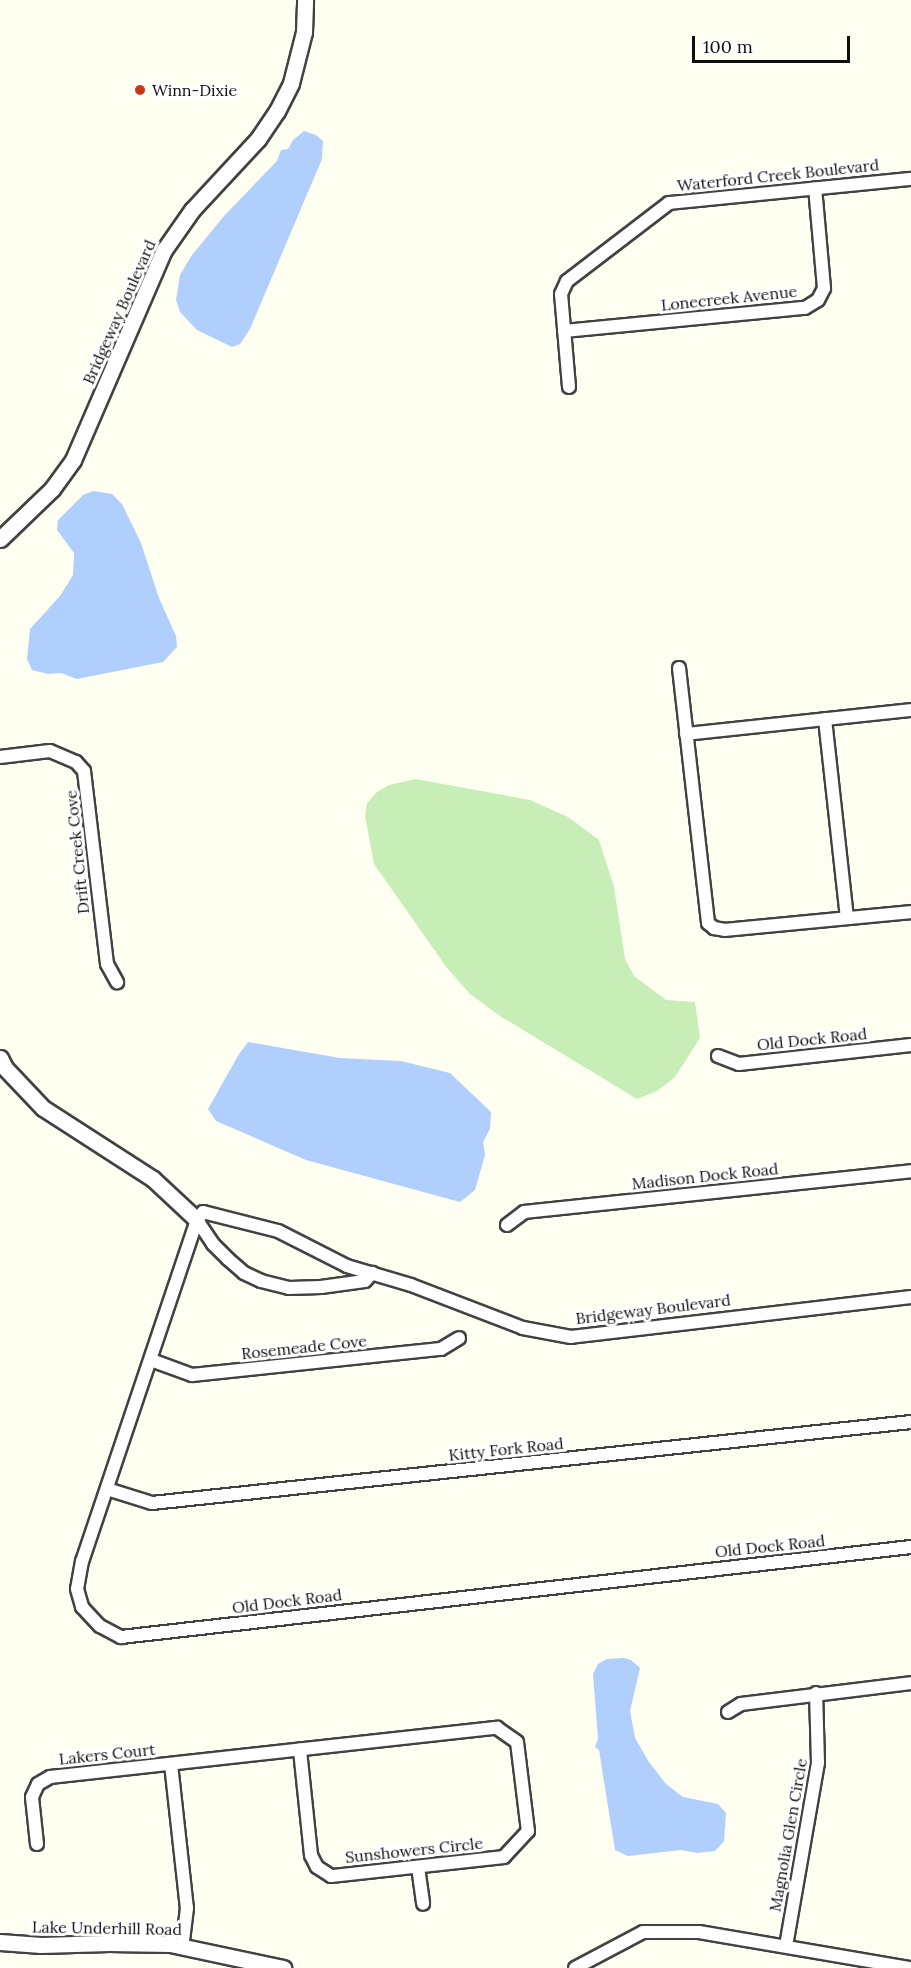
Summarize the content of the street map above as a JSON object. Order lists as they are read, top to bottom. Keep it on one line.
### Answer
{"streets":{"street":["Waterford Creek Boulevard","Lonecreek Avenue","Bridgeway Boulevard","Drift Creek Cove","Old Dock Road","Madison Dock Road","Rosemeade Cove","Kitty Fork Road","Lakers Court","Magnolia Glen Circle","Sunshowers Circle","Lake Underhill Road"]},"crossings":[["Waterford Creek Boulevard","Lonecreek Avenue"],["Bridgeway Boulevard","Old Dock Road"],["Old Dock Road","Rosemeade Cove"],["Old Dock Road","Kitty Fork Road"],["Lakers Court","Sunshowers Circle"]],"places":["Winn-Dixie"],"scale_bar":"100 m"}
